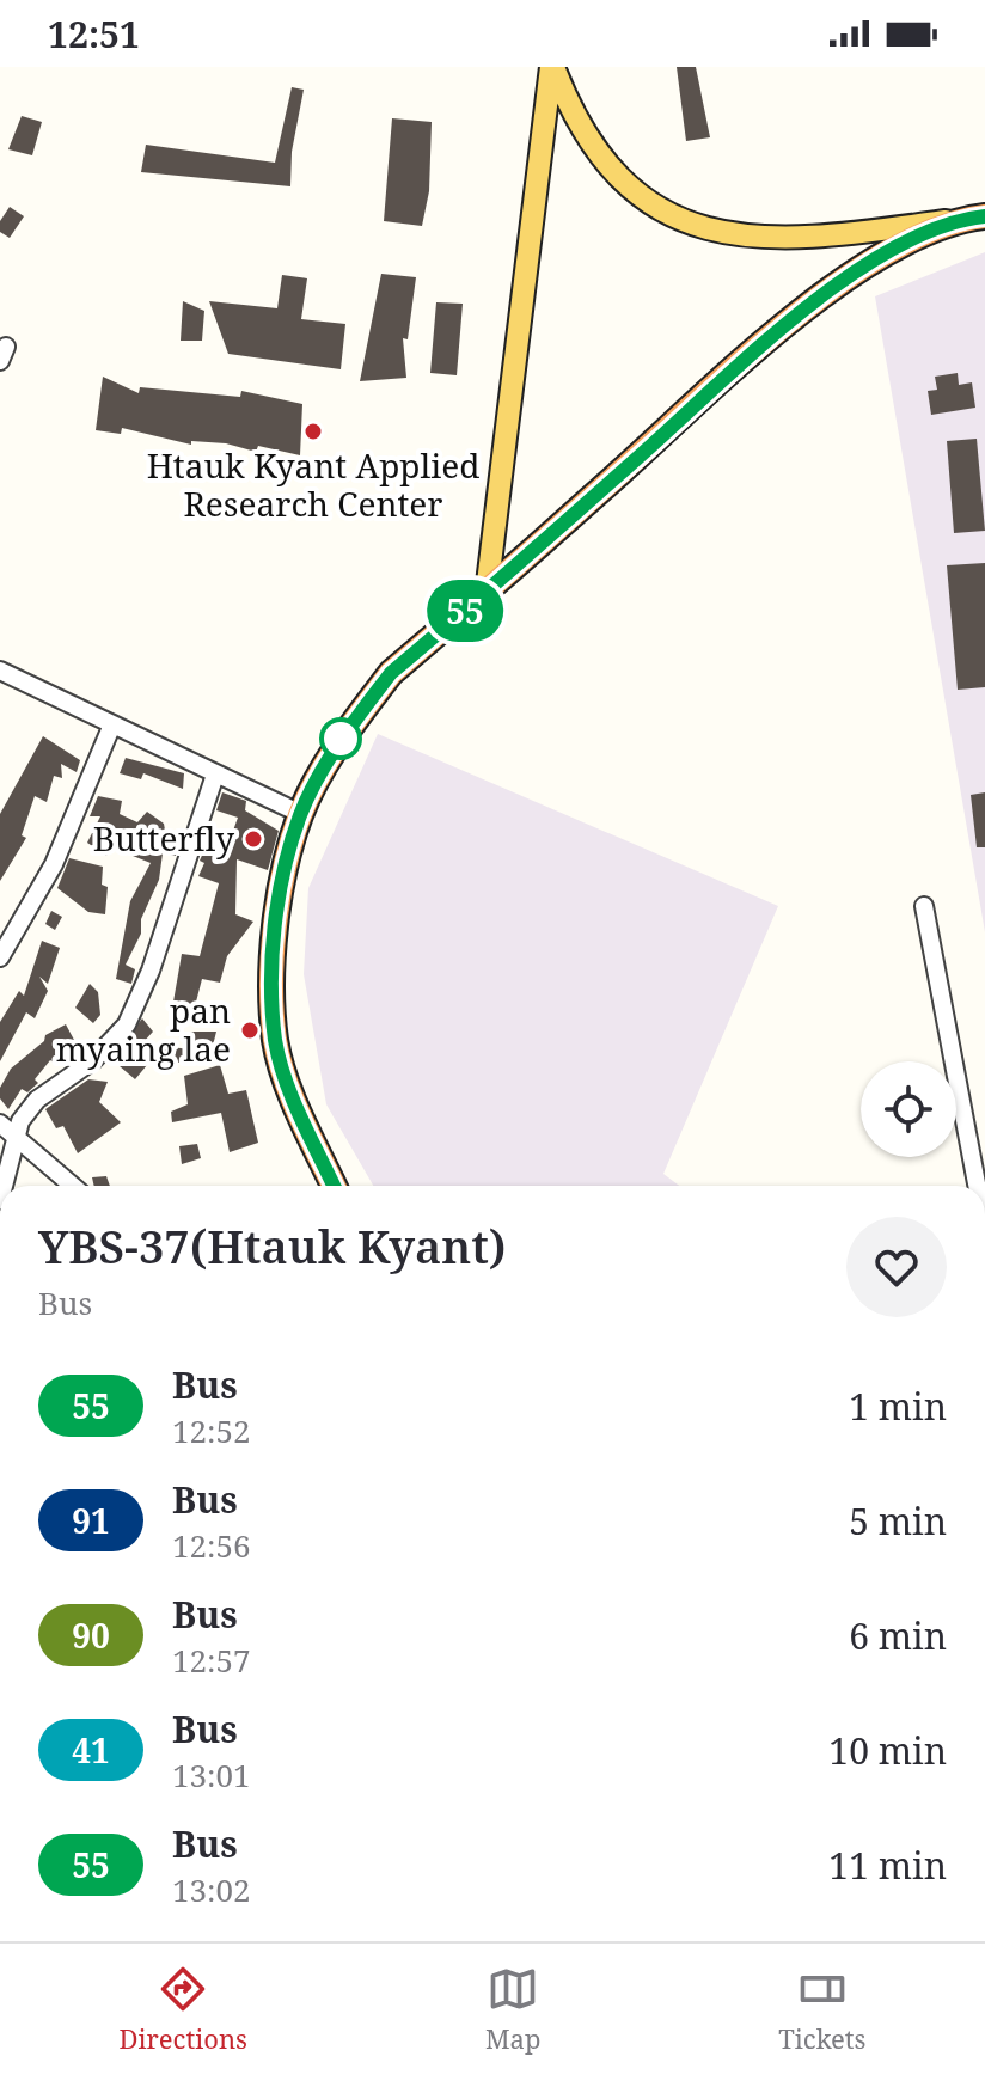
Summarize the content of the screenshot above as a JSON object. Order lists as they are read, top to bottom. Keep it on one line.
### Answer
{"places":["Htauk Kyant Applied Research Center","Butterfly","pan myaing lae"],"lines":["bus line 55"],"page":{"status":"12:51","on_map":"55","heading":["YBS-37(Htauk Kyant)","Bus"],"list":[{"mark":"55","name":"Bus","note":"12:52","value":"1 min"},{"mark":"91","name":"Bus","note":"12:56","value":"5 min"},{"mark":"90","name":"Bus","note":"12:57","value":"6 min"},{"mark":"41","name":"Bus","note":"13:01","value":"10 min"},{"mark":"55","name":"Bus","note":"13:02","value":"11 min"}],"tabs":["Directions","Map","Tickets"]}}
